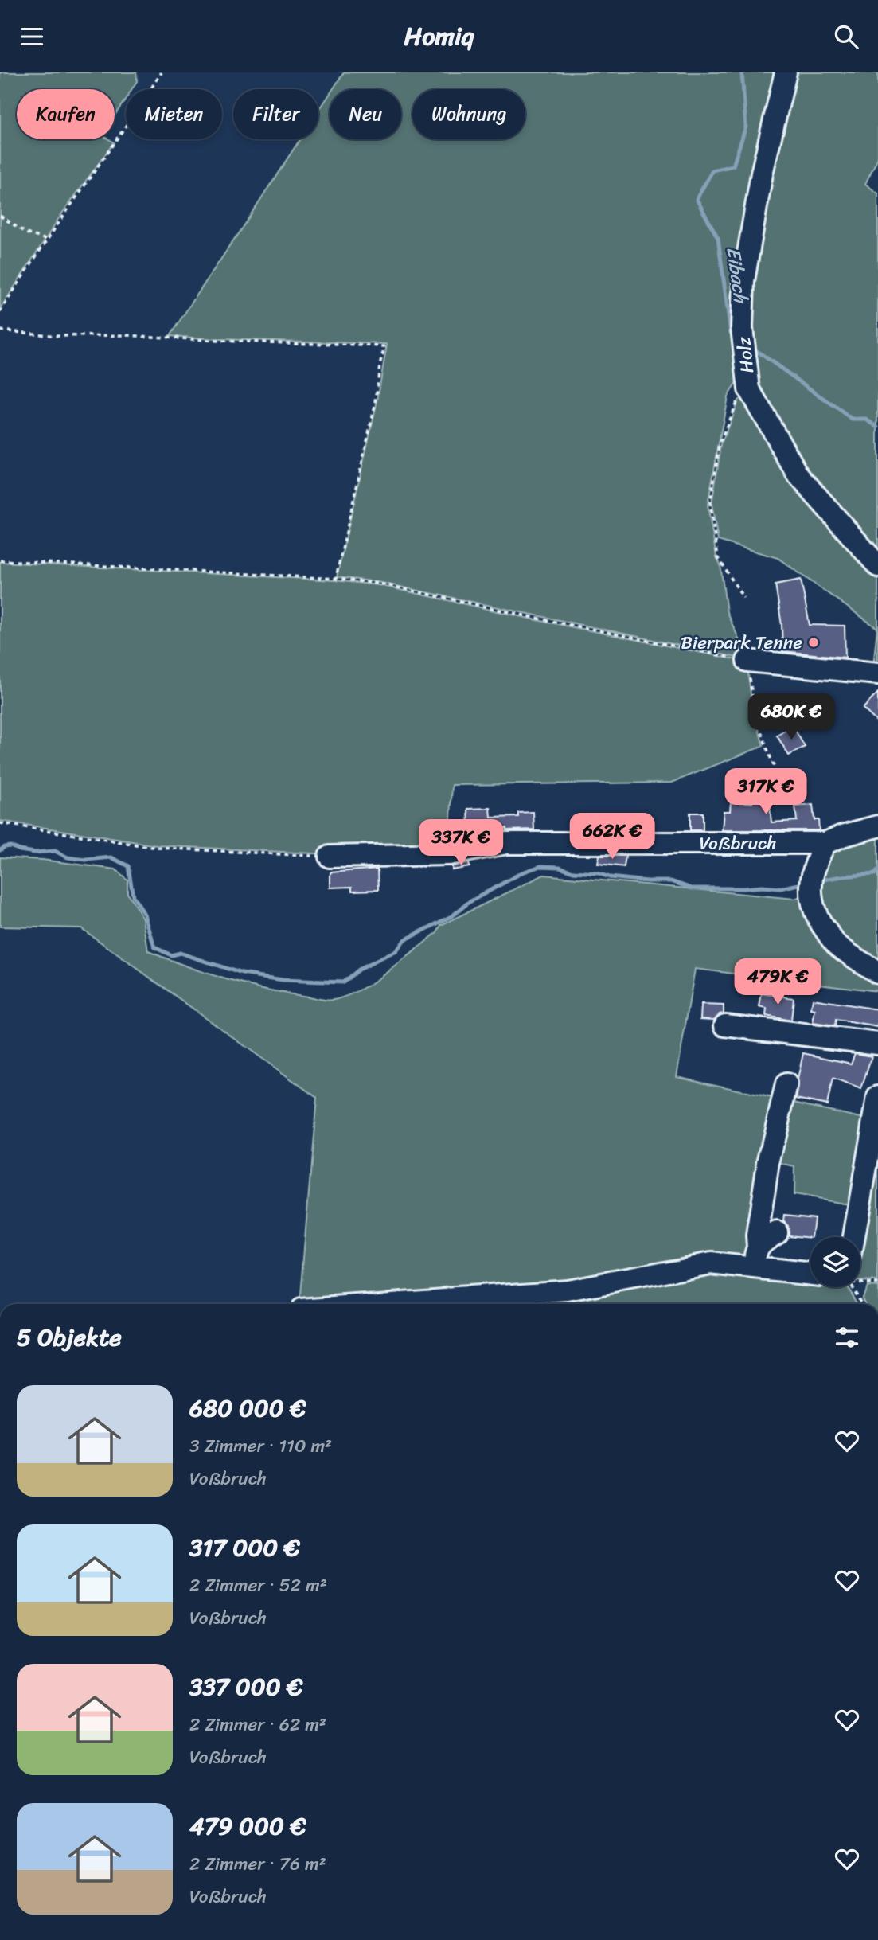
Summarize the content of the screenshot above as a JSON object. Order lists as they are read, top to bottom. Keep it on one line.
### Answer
{"streets":{"street":["Holz","Voßbruch"]},"water":["Eibach"],"places":["Bierpark Tenne"],"page":{"header":"Homiq","chip":["Kaufen","Mieten","Filter","Neu","Wohnung"],"price":["680K €","317K €","662K €","337K €","479K €"],"heading":"5 Objekte","list":[{"name":"680 000 €","note":"3 Zimmer · 110 m² · Voßbruch"},{"name":"317 000 €","note":"2 Zimmer · 52 m² · Voßbruch"},{"name":"337 000 €","note":"2 Zimmer · 62 m² · Voßbruch"},{"name":"479 000 €","note":"2 Zimmer · 76 m² · Voßbruch"}]}}
